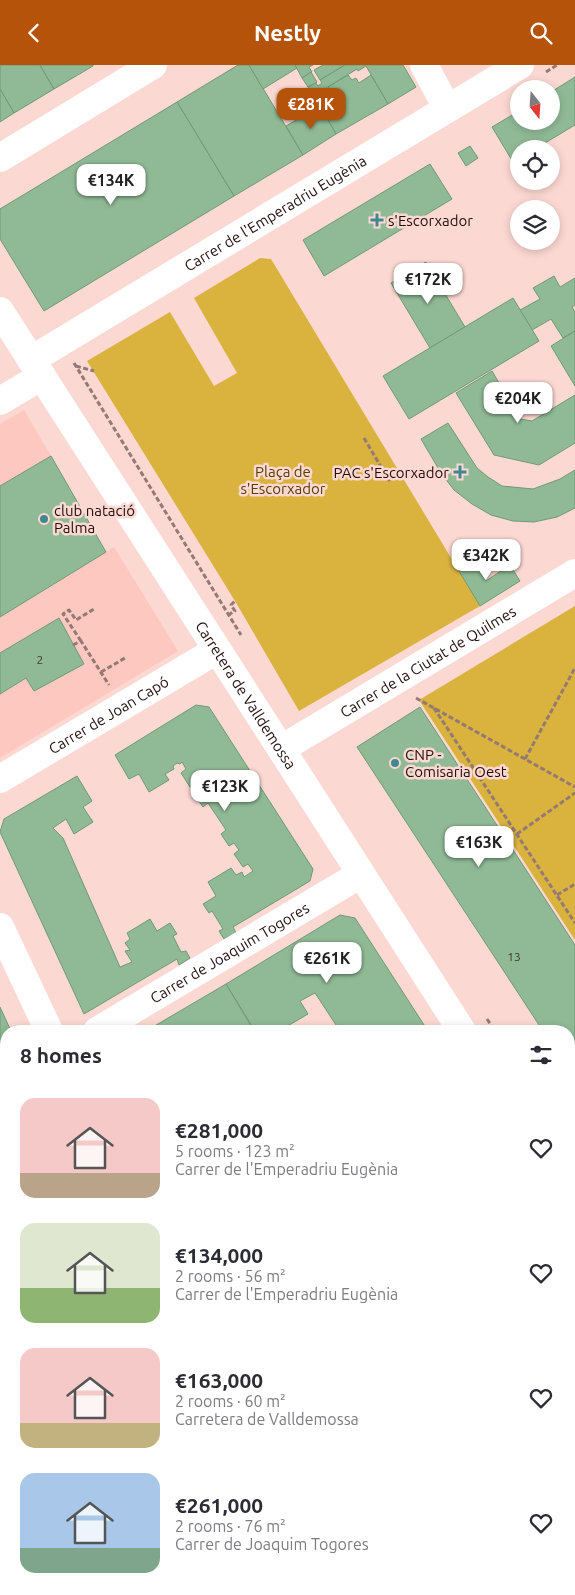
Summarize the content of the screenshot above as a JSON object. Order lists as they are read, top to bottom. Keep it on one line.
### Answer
{"streets":{"street":["Carrer de l'Emperadriu Eugènia","Carrer de la Ciutat de Quilmes","Carretera de Valldemossa","Carrer de Joan Capó","Carrer de Joaquim Togores"]},"crossings":[["Carrer de l'Emperadriu Eugènia","Carretera de Valldemossa"],["Carrer de la Ciutat de Quilmes","Carretera de Valldemossa"],["Carretera de Valldemossa","Carrer de Joan Capó"],["Carretera de Valldemossa","Carrer de Joaquim Togores"]],"parks":["Plaça de s'Escorxador"],"places":{"health":["s'Escorxador","PAC s'Escorxador"],"other":["club natació Palma","CNP - Comisaria Oest"]},"house_numbers":["2","13"],"north":"bottom","page":{"header":"Nestly","price":["€281K","€134K","€172K","€204K","€342K","€123K","€163K","€261K"],"heading":"8 homes","list":[{"name":"€281,000","note":"5 rooms · 123 m² · Carrer de l'Emperadriu Eugènia"},{"name":"€134,000","note":"2 rooms · 56 m² · Carrer de l'Emperadriu Eugènia"},{"name":"€163,000","note":"2 rooms · 60 m² · Carretera de Valldemossa"},{"name":"€261,000","note":"2 rooms · 76 m² · Carrer de Joaquim Togores"}]}}
